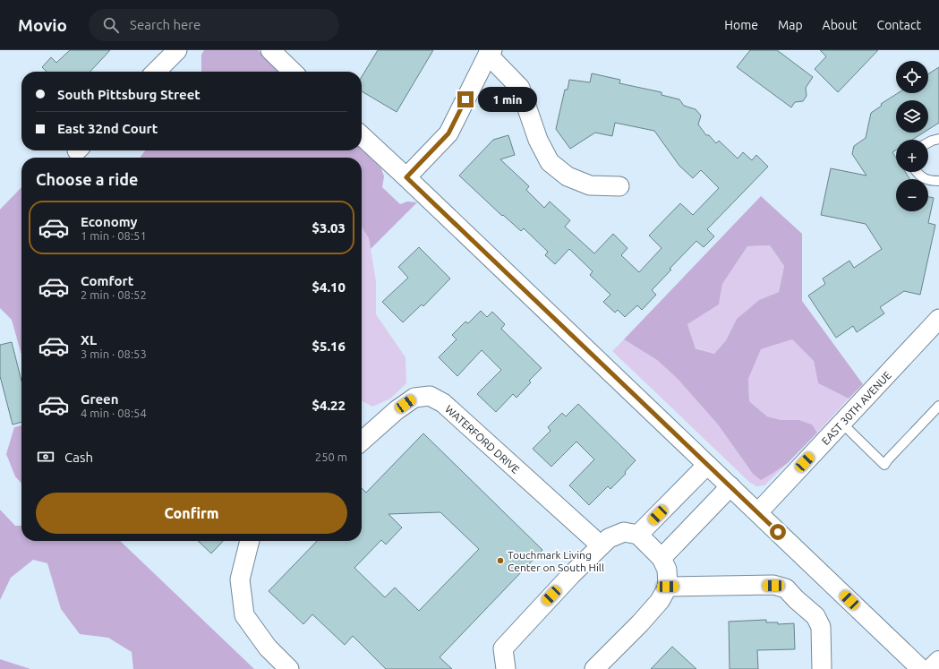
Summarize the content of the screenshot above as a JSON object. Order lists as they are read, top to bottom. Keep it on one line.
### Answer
{"streets":{"street":["EAST 30TH AVENUE","WATERFORD DRIVE"]},"places":["Touchmark Living Center on South Hill"],"page":{"header":"Movio","search":"Search here","nav":["Home","Map","About","Contact"],"map_buttons":["+","−"],"banner":["South Pittsburg Street","East 32nd Court"],"bubble":"1 min","heading":"Choose a ride","list":[{"name":"Economy","note":"1 min · 08:51","value":"$3.03"},{"name":"Comfort","note":"2 min · 08:52","value":"$4.10"},{"name":"XL","note":"3 min · 08:53","value":"$5.16"},{"name":"Green","note":"4 min · 08:54","value":"$4.22"}],"pay":["Cash","250 m"],"buttons":"Confirm"}}
